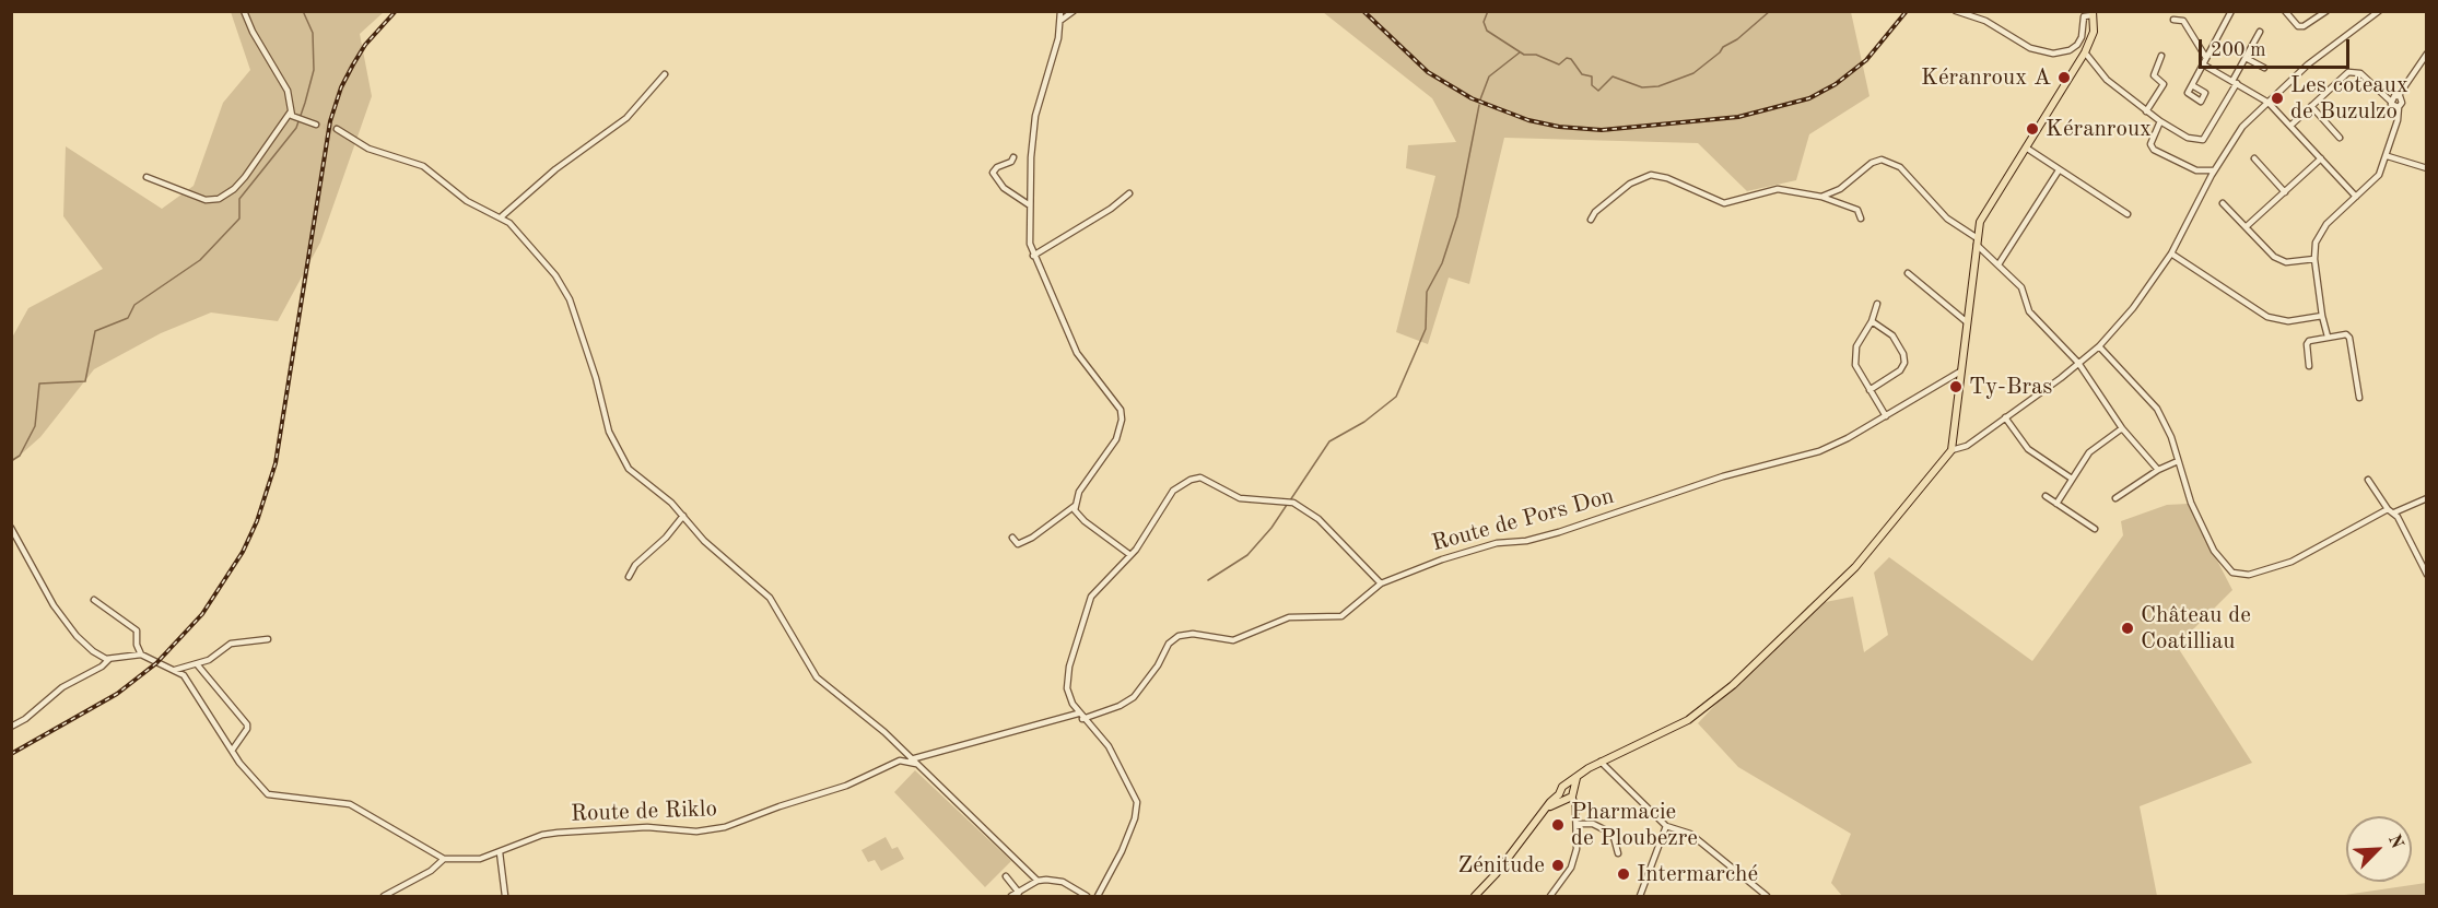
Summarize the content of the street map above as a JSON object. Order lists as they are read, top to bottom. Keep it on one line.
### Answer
{"streets":{"street":["Route de Pors Don","Route de Riklo"]},"places":["Kéranroux A","Les coteaux de Buzulzo","Kéranroux","Ty-Bras","Château de Coatilliau","Pharmacie de Ploubezre","Zénitude","Intermarché"],"scale_bar":"200 m","north":"top right"}
